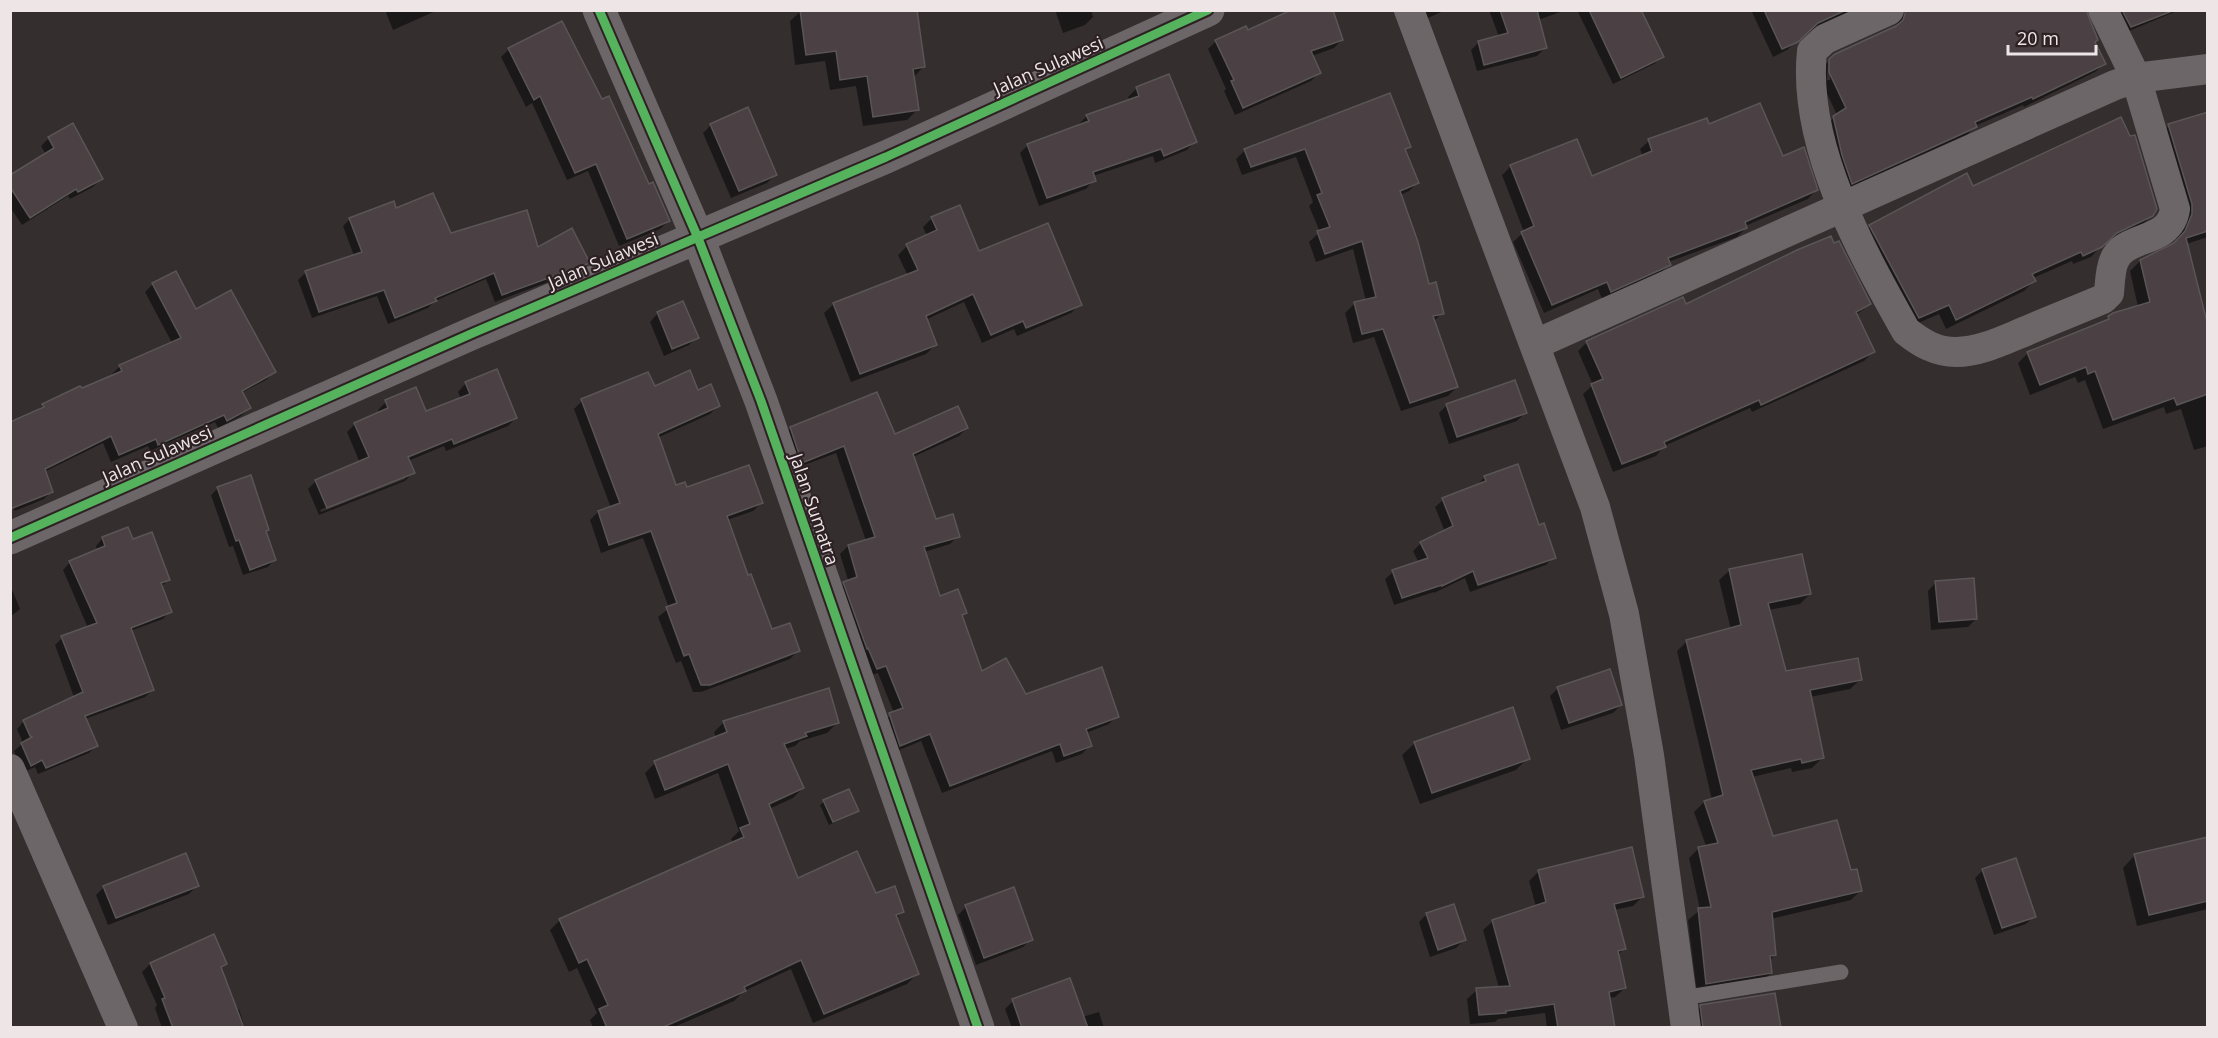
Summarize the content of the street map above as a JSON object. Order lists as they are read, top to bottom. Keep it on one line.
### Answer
{"streets":{"street":["Jalan Sulawesi","Jalan Sumatra"]},"crossings":[["Jalan Sulawesi","Jalan Sumatra"]],"scale_bar":"20 m"}
